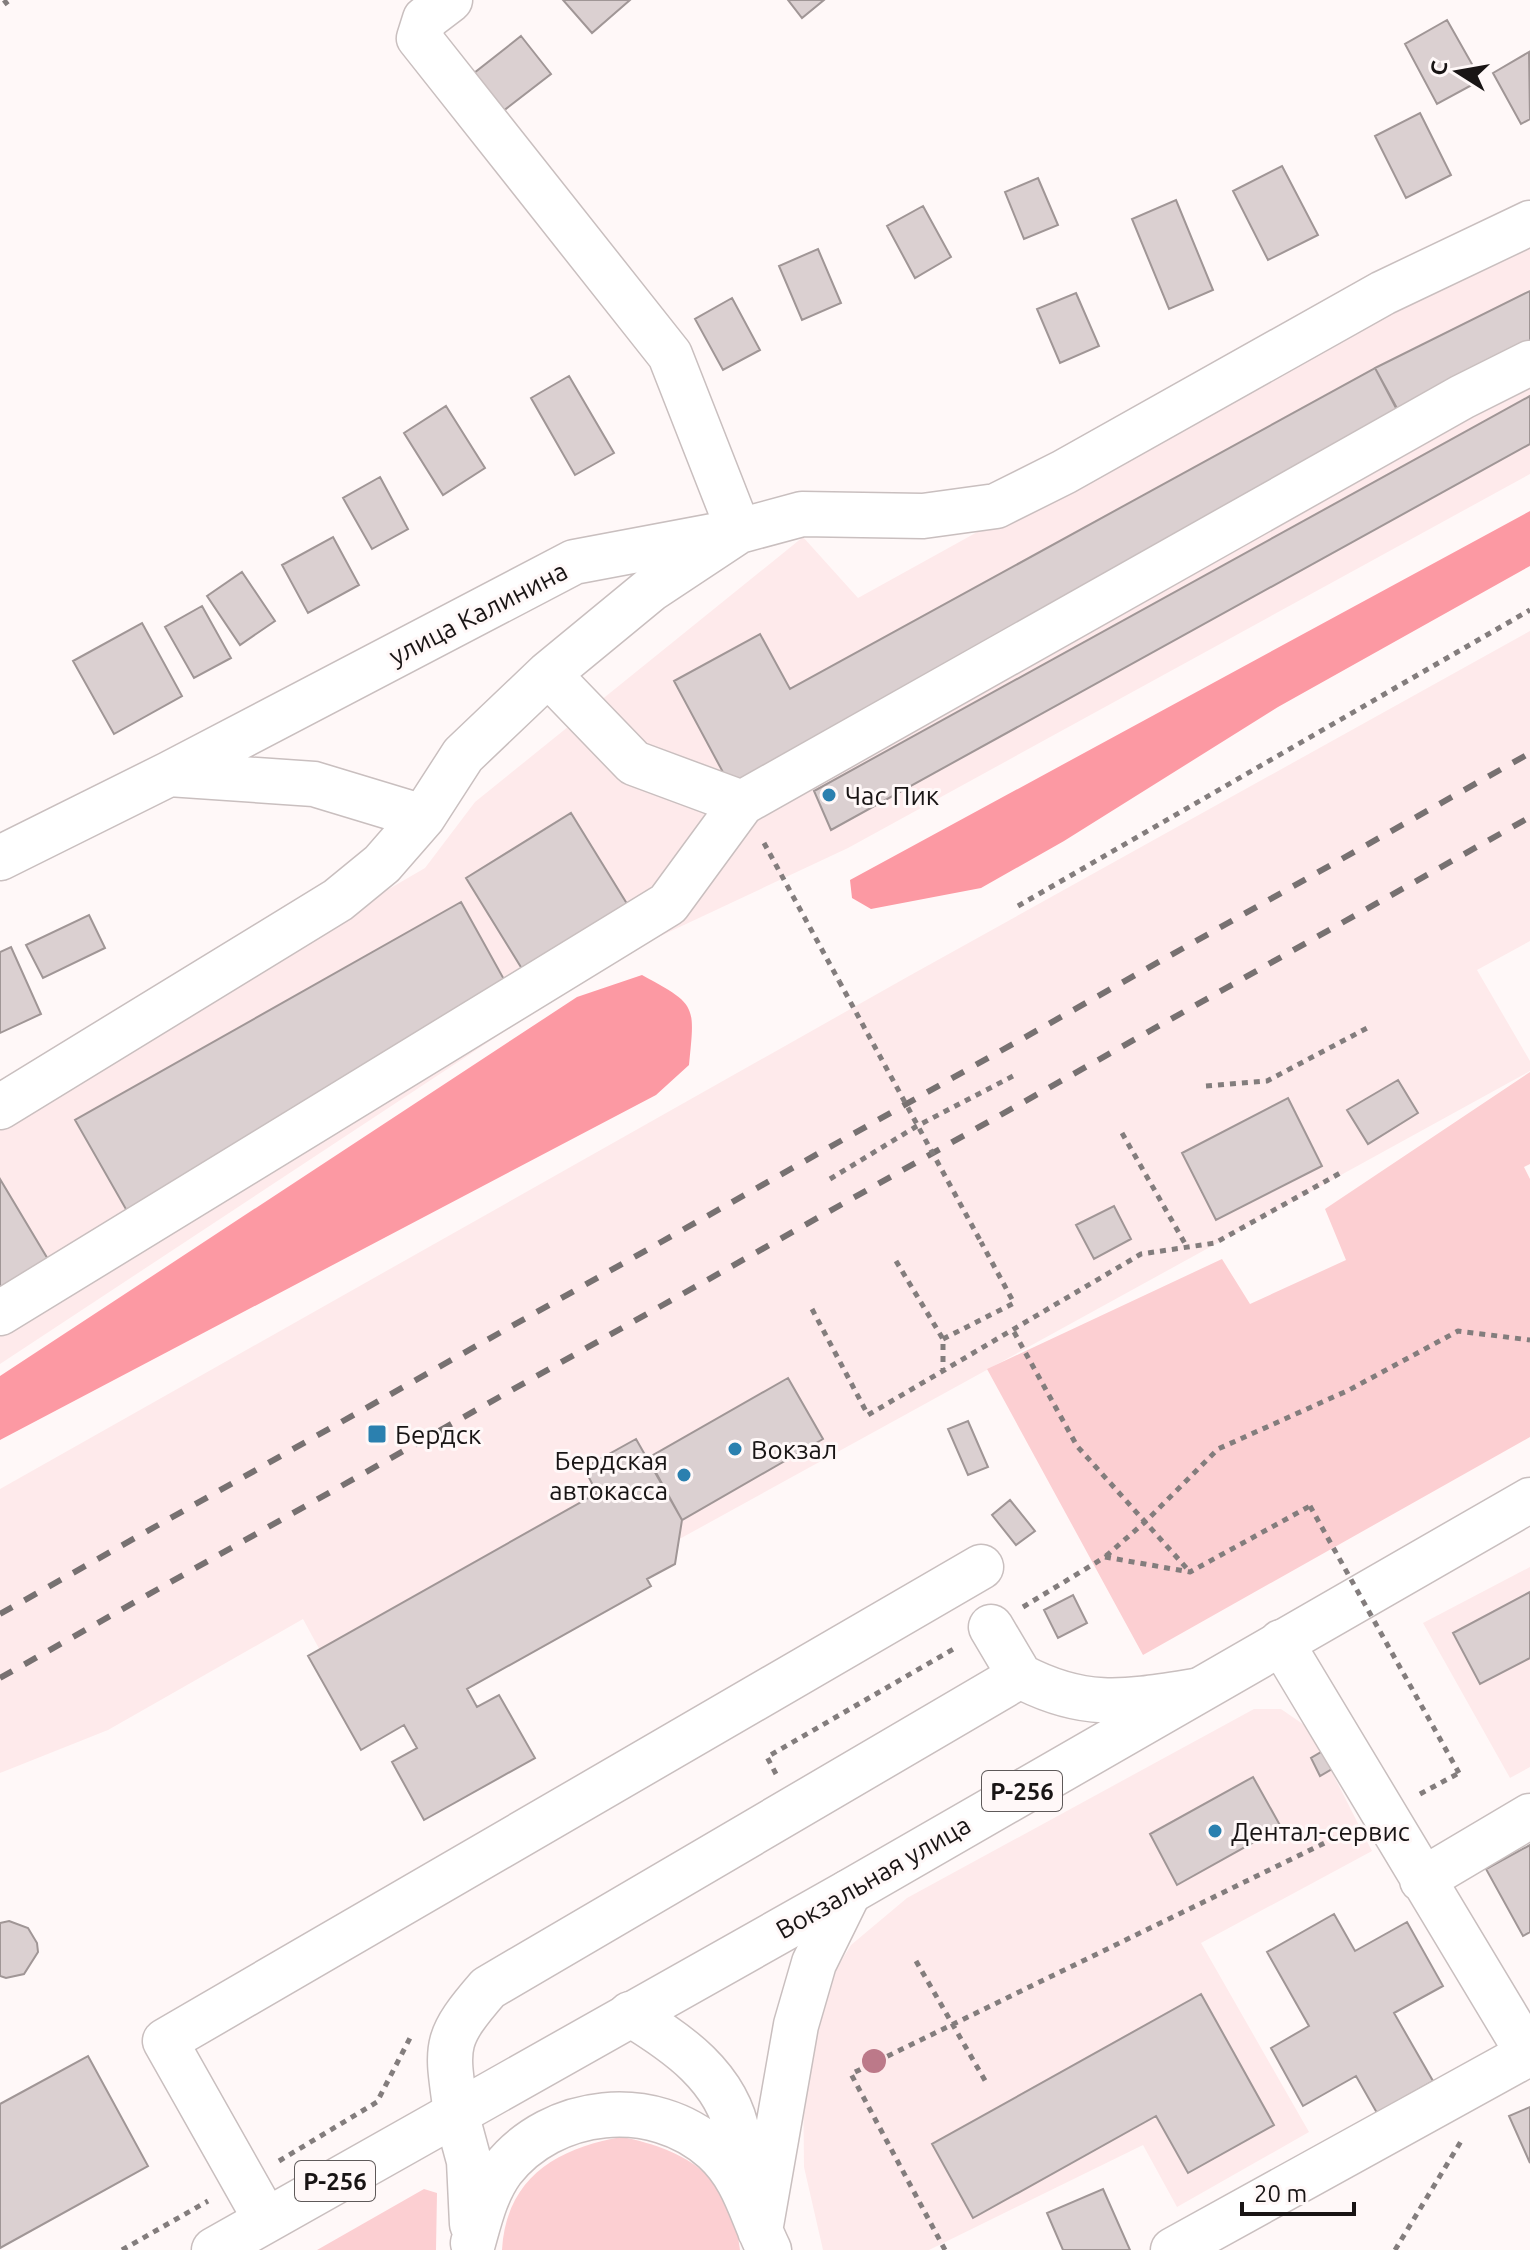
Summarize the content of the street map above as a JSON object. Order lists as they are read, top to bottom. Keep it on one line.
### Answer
{"streets":{"main road":["улица Калинина","Р-256","Вокзальная улица"]},"places":{"other":["Час Пик","Вокзал","Бердская автокасса","Дентал-сервис"],"transit":["Бердск"]},"scale_bar":"20 m","north":"left"}
